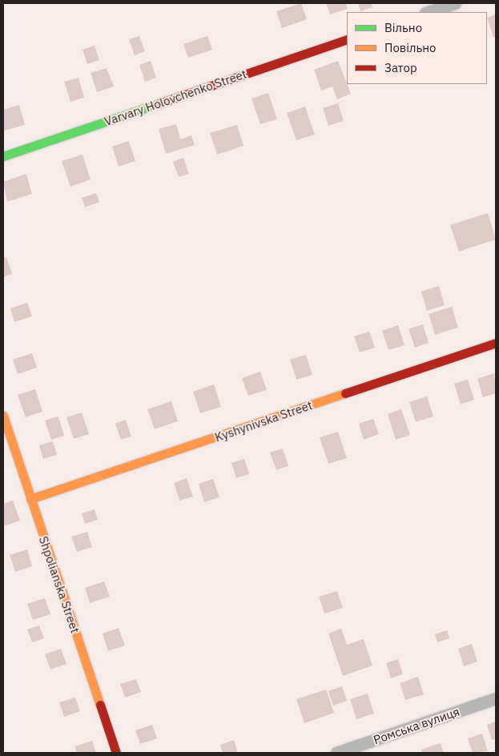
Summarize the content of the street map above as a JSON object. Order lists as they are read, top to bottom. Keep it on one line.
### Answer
{"streets":{"street":["Varvary Holovchenko Street","Kyshynivska Street","Shpolianska Street","Ромська вулиця"]},"crossings":[["Kyshynivska Street","Shpolianska Street"]],"legend":["Вільно","Повільно","Затор"]}
